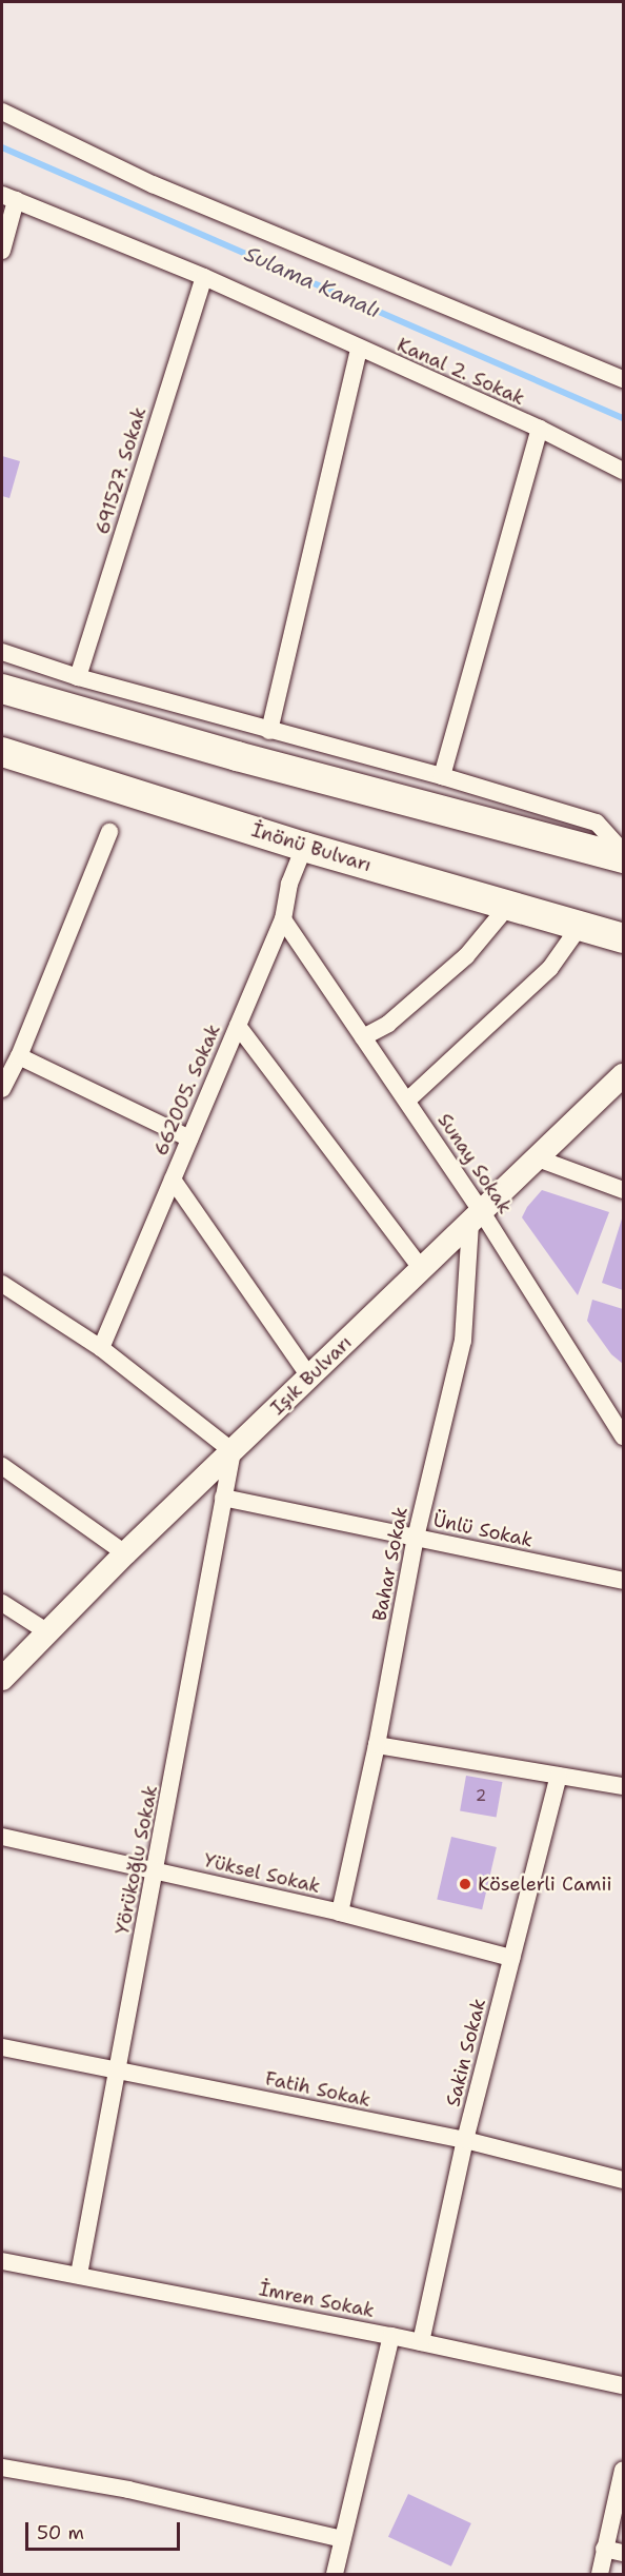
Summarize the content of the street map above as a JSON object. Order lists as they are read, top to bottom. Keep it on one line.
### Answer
{"streets":{"highway":["İnönü Bulvarı"],"main road":["Işık Bulvarı"],"street":["Kanal 2. Sokak","691527. Sokak","662005. Sokak","Sunay Sokak","Ünlü Sokak","Bahar Sokak","Yörükoğlu Sokak","Yüksel Sokak","Sakin Sokak","Fatih Sokak","İmren Sokak"]},"crossings":[["Kanal 2. Sokak","691527. Sokak"],["İnönü Bulvarı","662005. Sokak"],["662005. Sokak","Sunay Sokak"],["Sunay Sokak","Işık Bulvarı"],["Sunay Sokak","Bahar Sokak"],["Işık Bulvarı","Bahar Sokak"],["Işık Bulvarı","Yörükoğlu Sokak"],["Ünlü Sokak","Bahar Sokak"],["Ünlü Sokak","Yörükoğlu Sokak"],["Bahar Sokak","Yüksel Sokak"],["Yörükoğlu Sokak","Yüksel Sokak"],["Yörükoğlu Sokak","Fatih Sokak"],["Yörükoğlu Sokak","İmren Sokak"],["Yüksel Sokak","Sakin Sokak"],["Sakin Sokak","Fatih Sokak"],["Sakin Sokak","İmren Sokak"]],"water":["Sulama Kanalı"],"places":["Köselerli Camii"],"house_numbers":["2"],"scale_bar":"50 m"}
